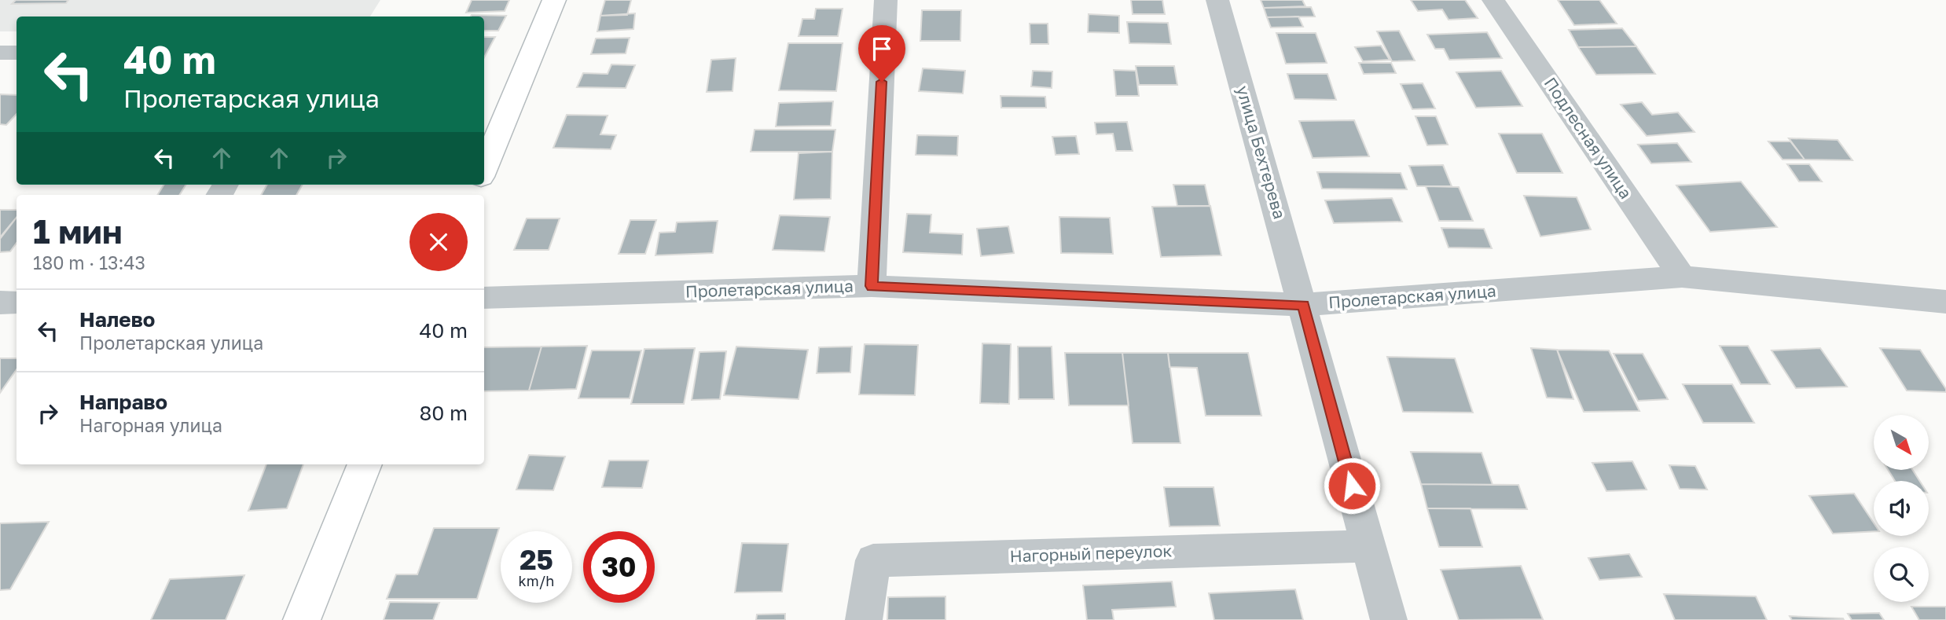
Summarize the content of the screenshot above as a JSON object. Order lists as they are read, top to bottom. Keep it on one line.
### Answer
{"streets":{"street":["Подлесная улица","улица Бехтерева","Пролетарская улица","Нагорный переулок"]},"crossings":[["Подлесная улица","Пролетарская улица"],["улица Бехтерева","Пролетарская улица"],["улица Бехтерева","Нагорный переулок"]],"north":"bottom right","page":{"turn":["40 m","Пролетарская улица"],"heading":["1 мин","180 m · 13:43"],"list":[{"name":"Налево","note":"Пролетарская улица","value":"40 m"},{"name":"Направо","note":"Нагорная улица","value":"80 m"}],"speed":"25 km/h","limit":"30"}}
